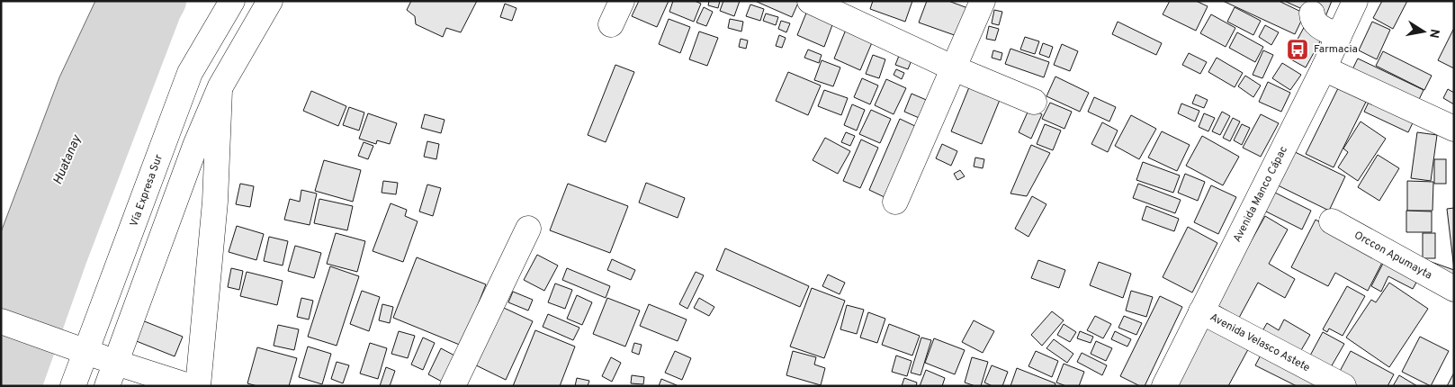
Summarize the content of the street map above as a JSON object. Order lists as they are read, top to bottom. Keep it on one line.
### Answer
{"streets":{"main road":["Vía Expresa Sur","Avenida Manco Cápac","Orccon Apumayta","Avenida Velasco Astete"]},"crossings":[["Avenida Manco Cápac","Avenida Velasco Astete"]],"water":["Huatanay"],"places":{"bus stop":["Farmacia"]},"north":"right"}
